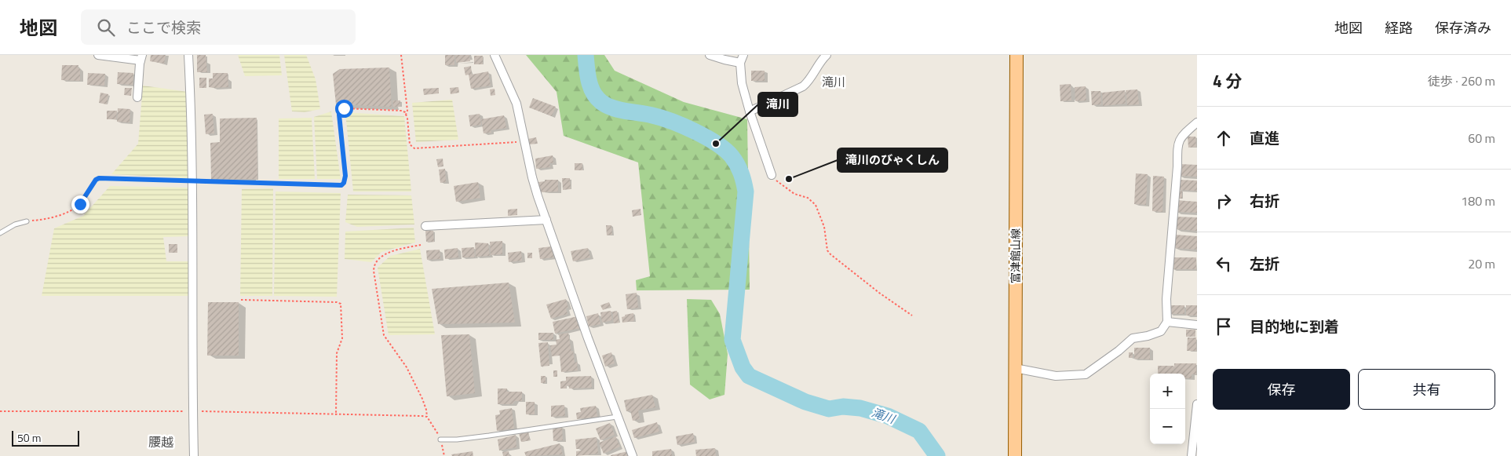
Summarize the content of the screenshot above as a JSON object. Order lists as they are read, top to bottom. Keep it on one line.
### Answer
{"streets":{"main road":["富津館山線"]},"districts":["滝川","腰越"],"water":["滝川"],"places":["滝川","滝川のびゃくしん"],"scale_bar":"50 m","page":{"header":"地図","search":"ここで検索","nav":["地図","経路","保存済み"],"heading":["4 分","徒歩 · 260 m"],"list":[["直進","60 m"],["右折","180 m"],["左折","20 m"],"目的地に到着"],"buttons":["保存","共有"],"map_buttons":["+","−"],"scale":"50 m"}}
